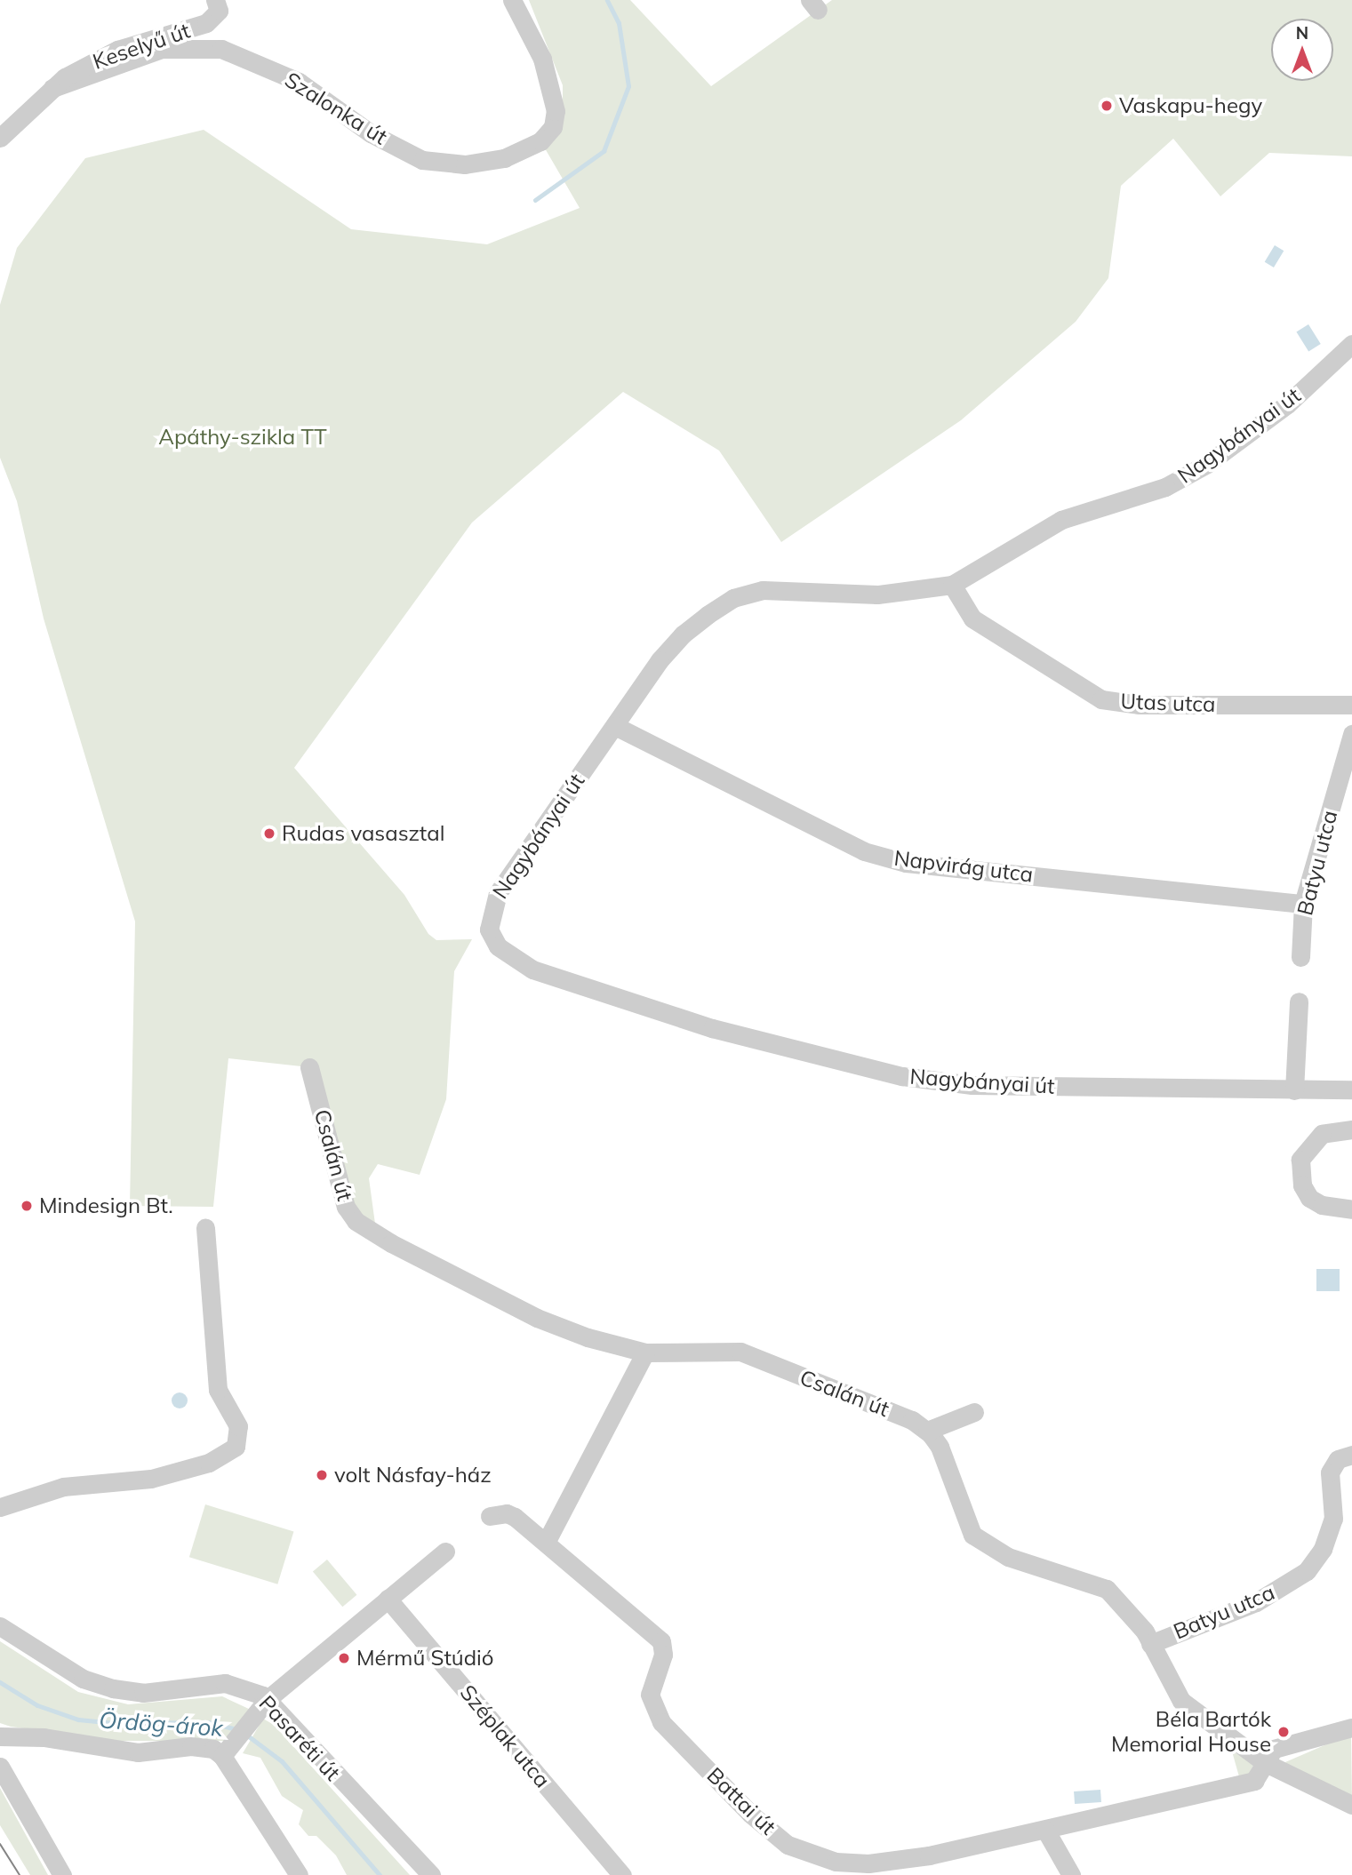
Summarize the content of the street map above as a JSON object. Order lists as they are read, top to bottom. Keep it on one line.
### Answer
{"streets":{"street":["Keselyű út","Szalonka út","Nagybányai út","Utas utca","Batyu utca","Napvirág utca","Csalán út","Széplak utca","Pasaréti út","Battai út"]},"crossings":[["Keselyű út","Szalonka út"],["Nagybányai út","Utas utca"],["Nagybányai út","Napvirág utca"],["Batyu utca","Napvirág utca"],["Batyu utca","Csalán út"],["Csalán út","Battai út"]],"water":["Ördög-árok"],"parks":["Apáthy-szikla TT"],"places":["Vaskapu-hegy","Rudas vasasztal","Mindesign Bt.","volt Násfay-ház","Mérmű Stúdió","Béla Bartók Memorial House"],"north":"top"}
